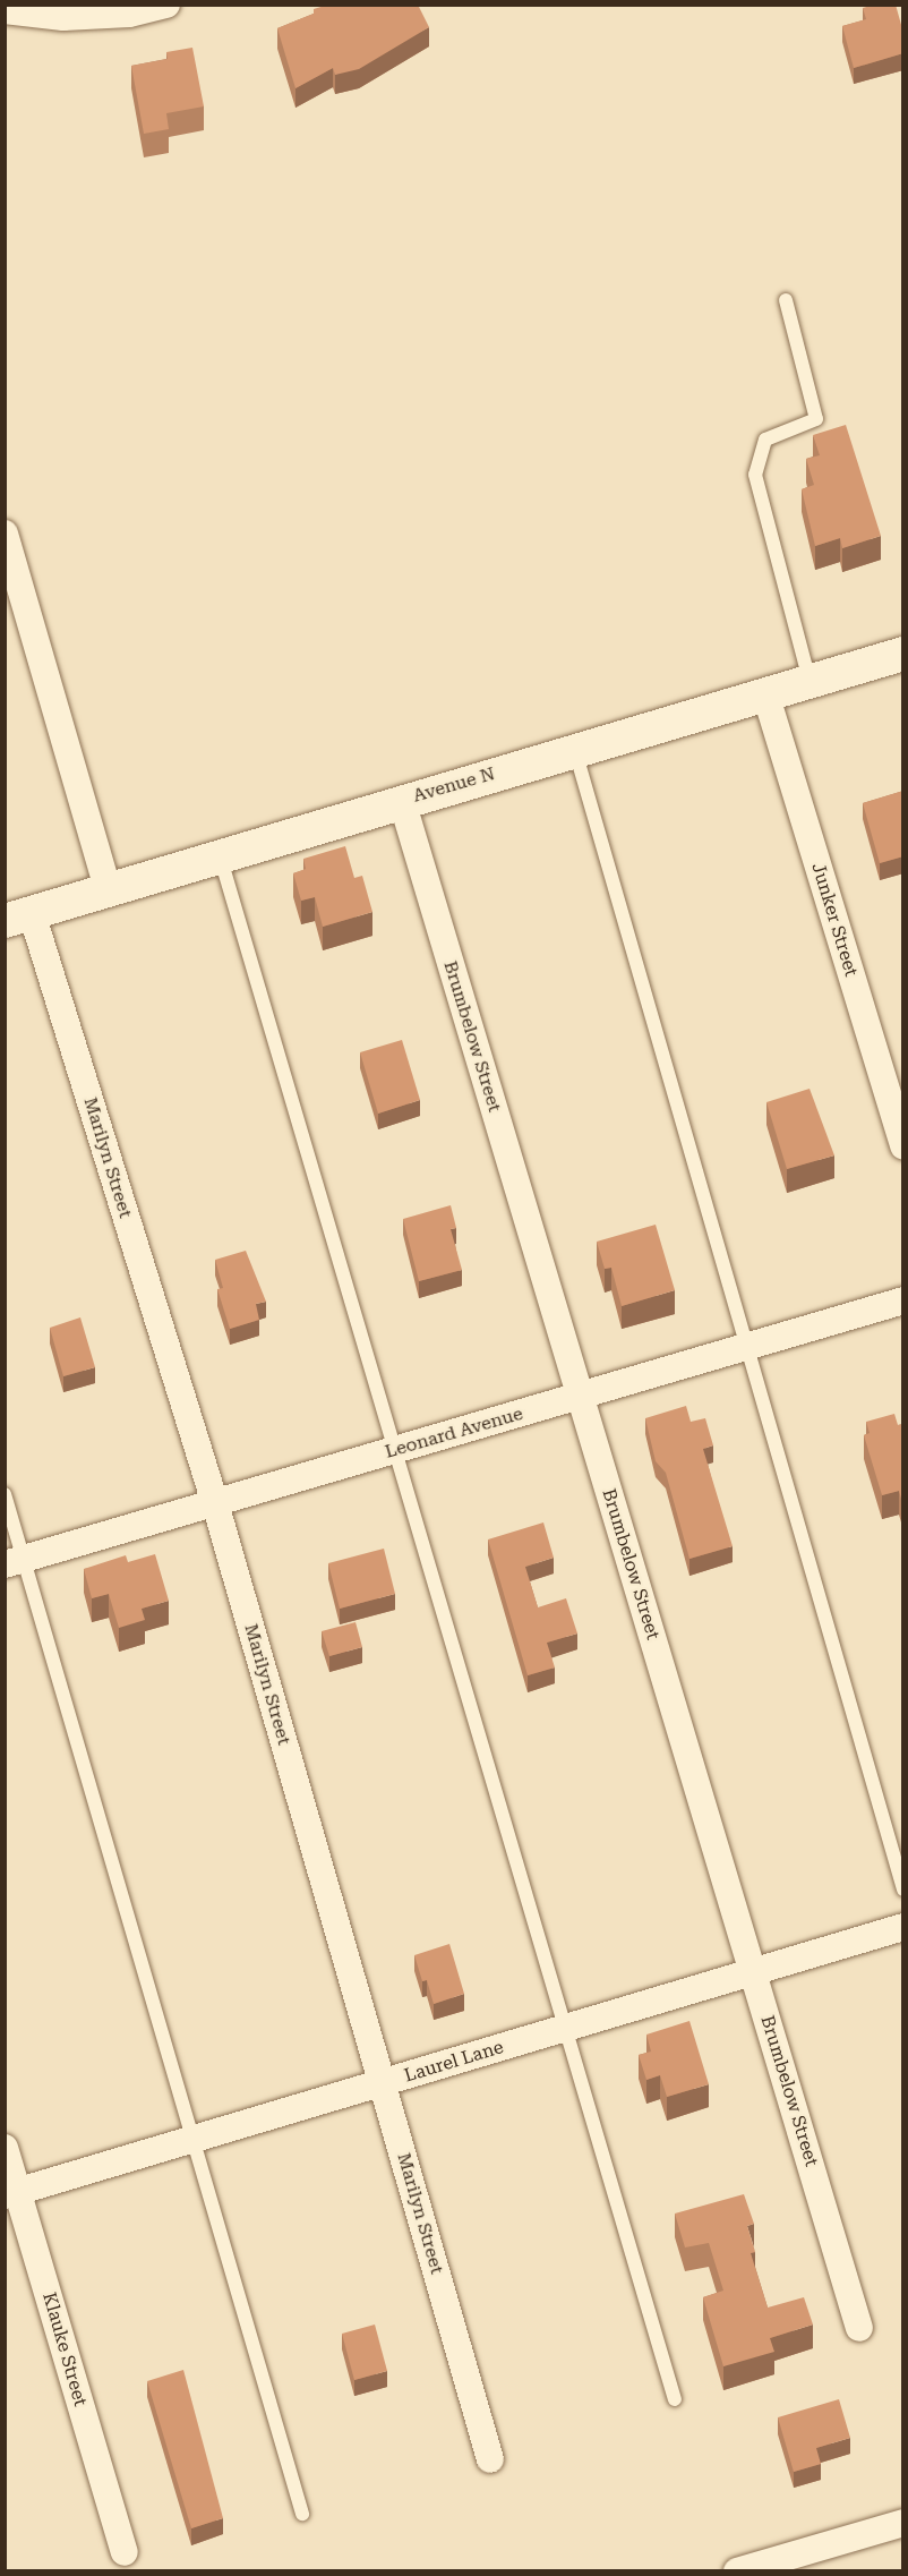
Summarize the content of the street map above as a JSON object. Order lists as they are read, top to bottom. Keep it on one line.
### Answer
{"streets":{"street":["Avenue N","Junker Street","Brumbelow Street","Marilyn Street","Leonard Avenue","Laurel Lane","Klauke Street"]},"crossings":[["Avenue N","Junker Street"],["Avenue N","Brumbelow Street"],["Avenue N","Marilyn Street"],["Brumbelow Street","Leonard Avenue"],["Brumbelow Street","Laurel Lane"],["Marilyn Street","Leonard Avenue"],["Marilyn Street","Laurel Lane"],["Laurel Lane","Klauke Street"]]}
